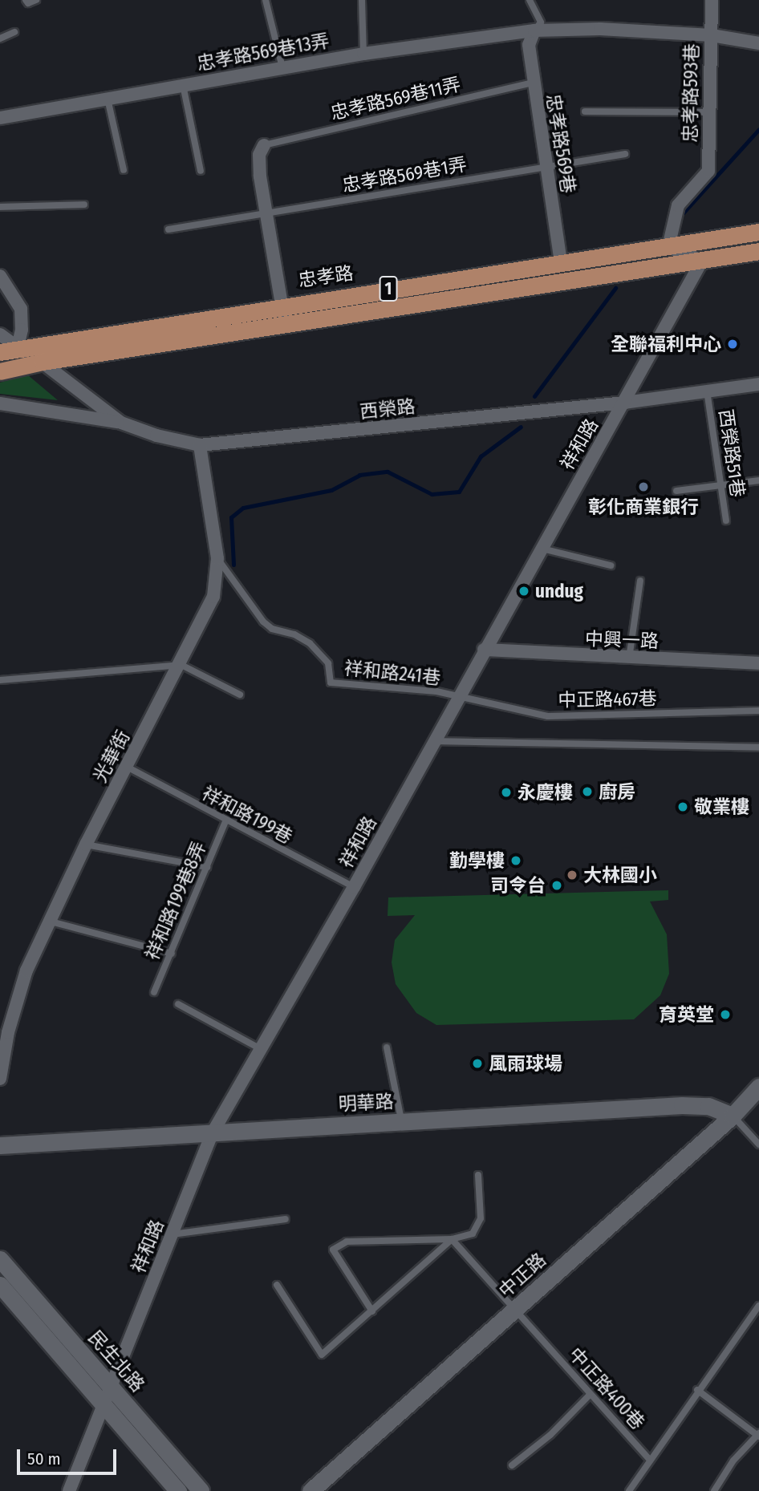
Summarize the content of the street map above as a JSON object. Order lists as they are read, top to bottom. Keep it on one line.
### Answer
{"streets":{"main road":["忠孝路","1"],"street":["忠孝路569巷13弄","忠孝路593巷","忠孝路569巷","西榮路","祥和路","中興一路","光華街","明華路","中正路","民生北路"],"lane":["忠孝路569巷11弄","忠孝路569巷1弄","西榮路51巷","祥和路241巷","中正路467巷","祥和路199巷","祥和路199巷8弄","中正路400巷"]},"crossings":[["忠孝路569巷13弄","忠孝路593巷"],["忠孝路569巷13弄","忠孝路569巷"],["忠孝路593巷","忠孝路569巷"],["忠孝路593巷","忠孝路"],["忠孝路569巷11弄","忠孝路569巷"],["忠孝路569巷","忠孝路569巷1弄"],["忠孝路569巷","忠孝路"],["忠孝路","西榮路"],["1","西榮路"],["1","祥和路"],["西榮路","祥和路"],["西榮路","西榮路51巷"],["西榮路","光華街"],["祥和路","中興一路"],["祥和路","祥和路241巷"],["祥和路","中正路467巷"],["祥和路","祥和路199巷"],["祥和路","明華路"],["祥和路","民生北路"],["祥和路241巷","中正路467巷"],["祥和路241巷","光華街"],["光華街","祥和路199巷"],["祥和路199巷","祥和路199巷8弄"],["明華路","中正路"],["中正路","中正路400巷"]],"places":["全聯福利中心","彰化商業銀行","undug","廚房","永慶樓","敬業樓","勤學樓","大林國小","司令台","育英堂","風雨球場"],"scale_bar":"50 m"}
